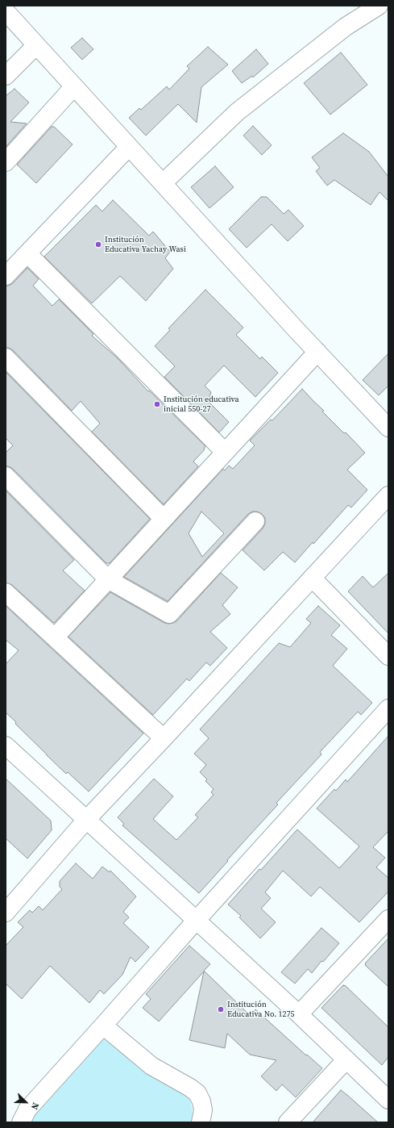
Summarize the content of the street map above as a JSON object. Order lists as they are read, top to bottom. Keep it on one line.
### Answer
{"places":["Institución Educativa Yachay Wasi","Institución educativa inicial 550-27","Institución Educativa No. 1275"],"north":"bottom right"}
